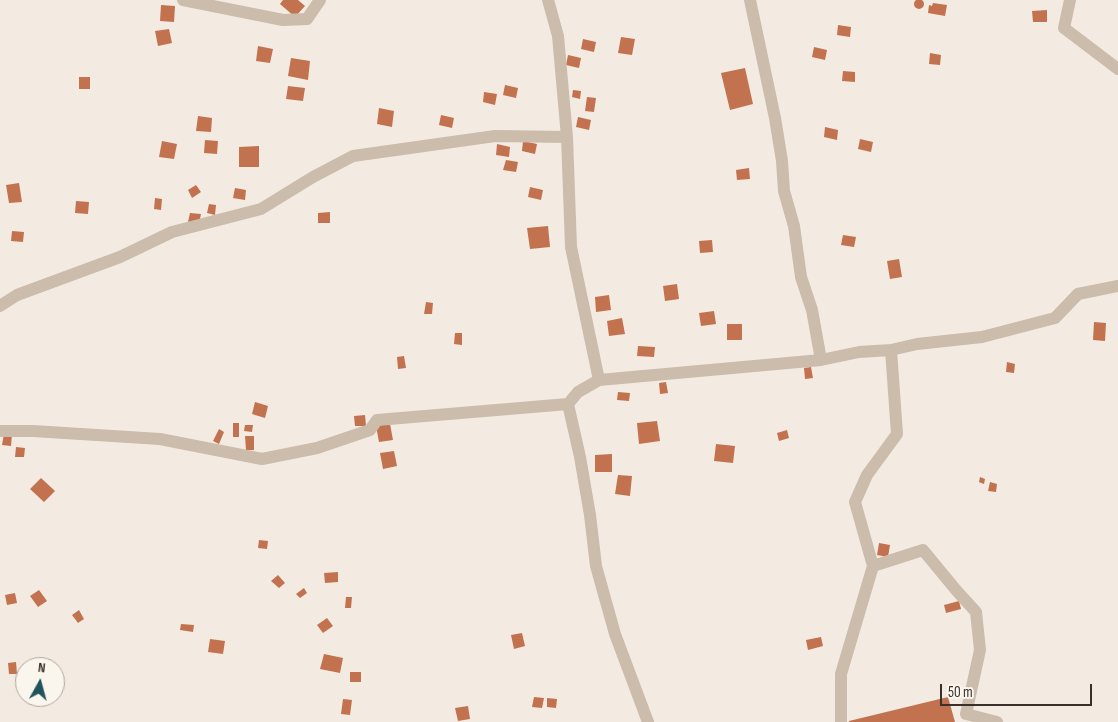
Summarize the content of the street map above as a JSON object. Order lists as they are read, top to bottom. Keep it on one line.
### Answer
{"scale_bar":"50 m","north":"top"}
